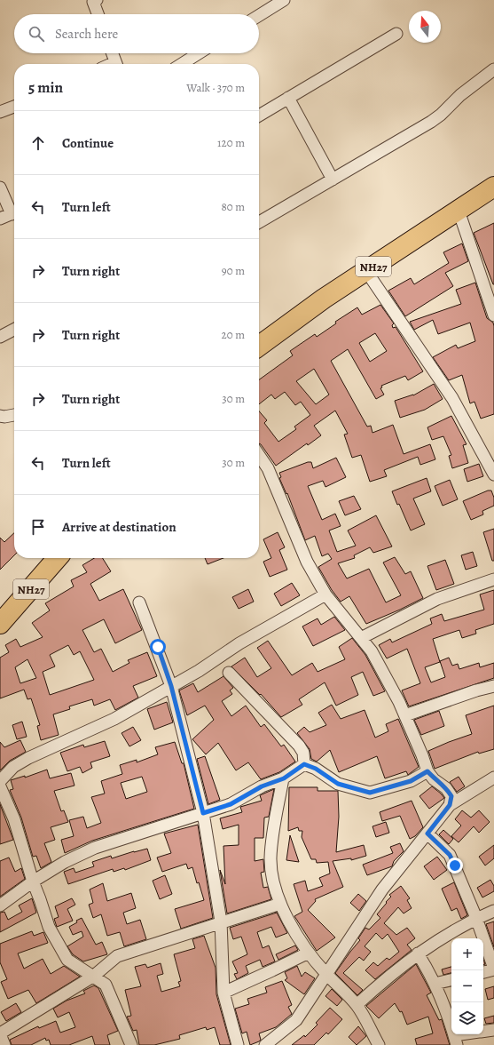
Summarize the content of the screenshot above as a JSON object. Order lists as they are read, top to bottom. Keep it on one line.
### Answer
{"streets":{"highway":["NH27"]},"north":"top","page":{"search":"Search here","heading":["5 min","Walk · 370 m"],"list":[["Continue","120 m"],["Turn left","80 m"],["Turn right","90 m"],["Turn right","20 m"],["Turn right","30 m"],["Turn left","30 m"],"Arrive at destination"],"map_buttons":["+","−"]}}
